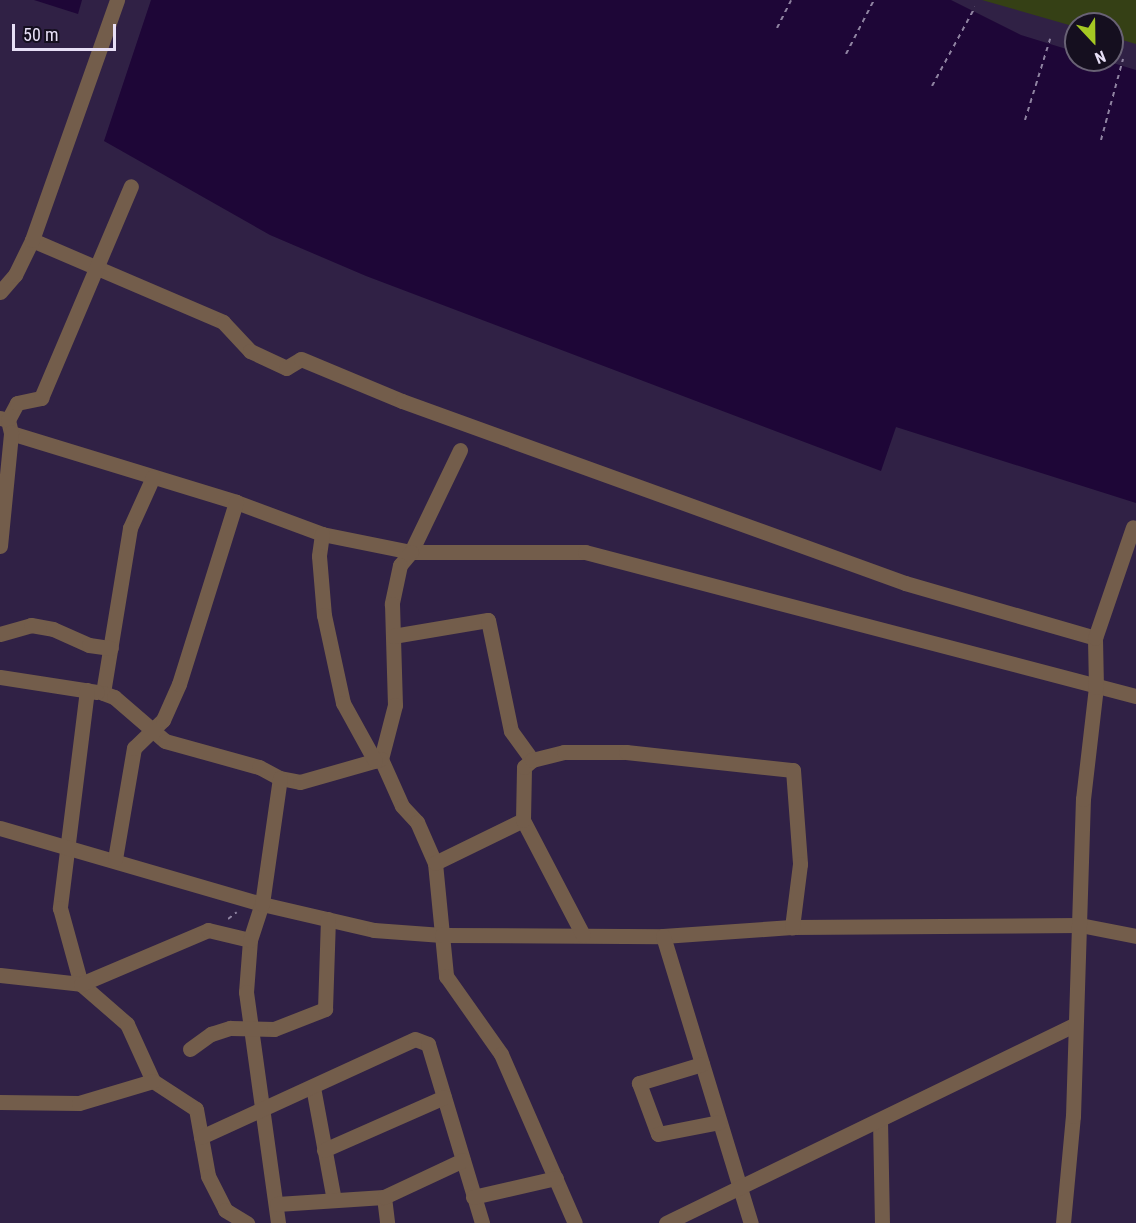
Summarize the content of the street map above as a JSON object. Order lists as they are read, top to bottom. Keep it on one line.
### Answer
{"scale_bar":"50 m","north":"bottom"}
